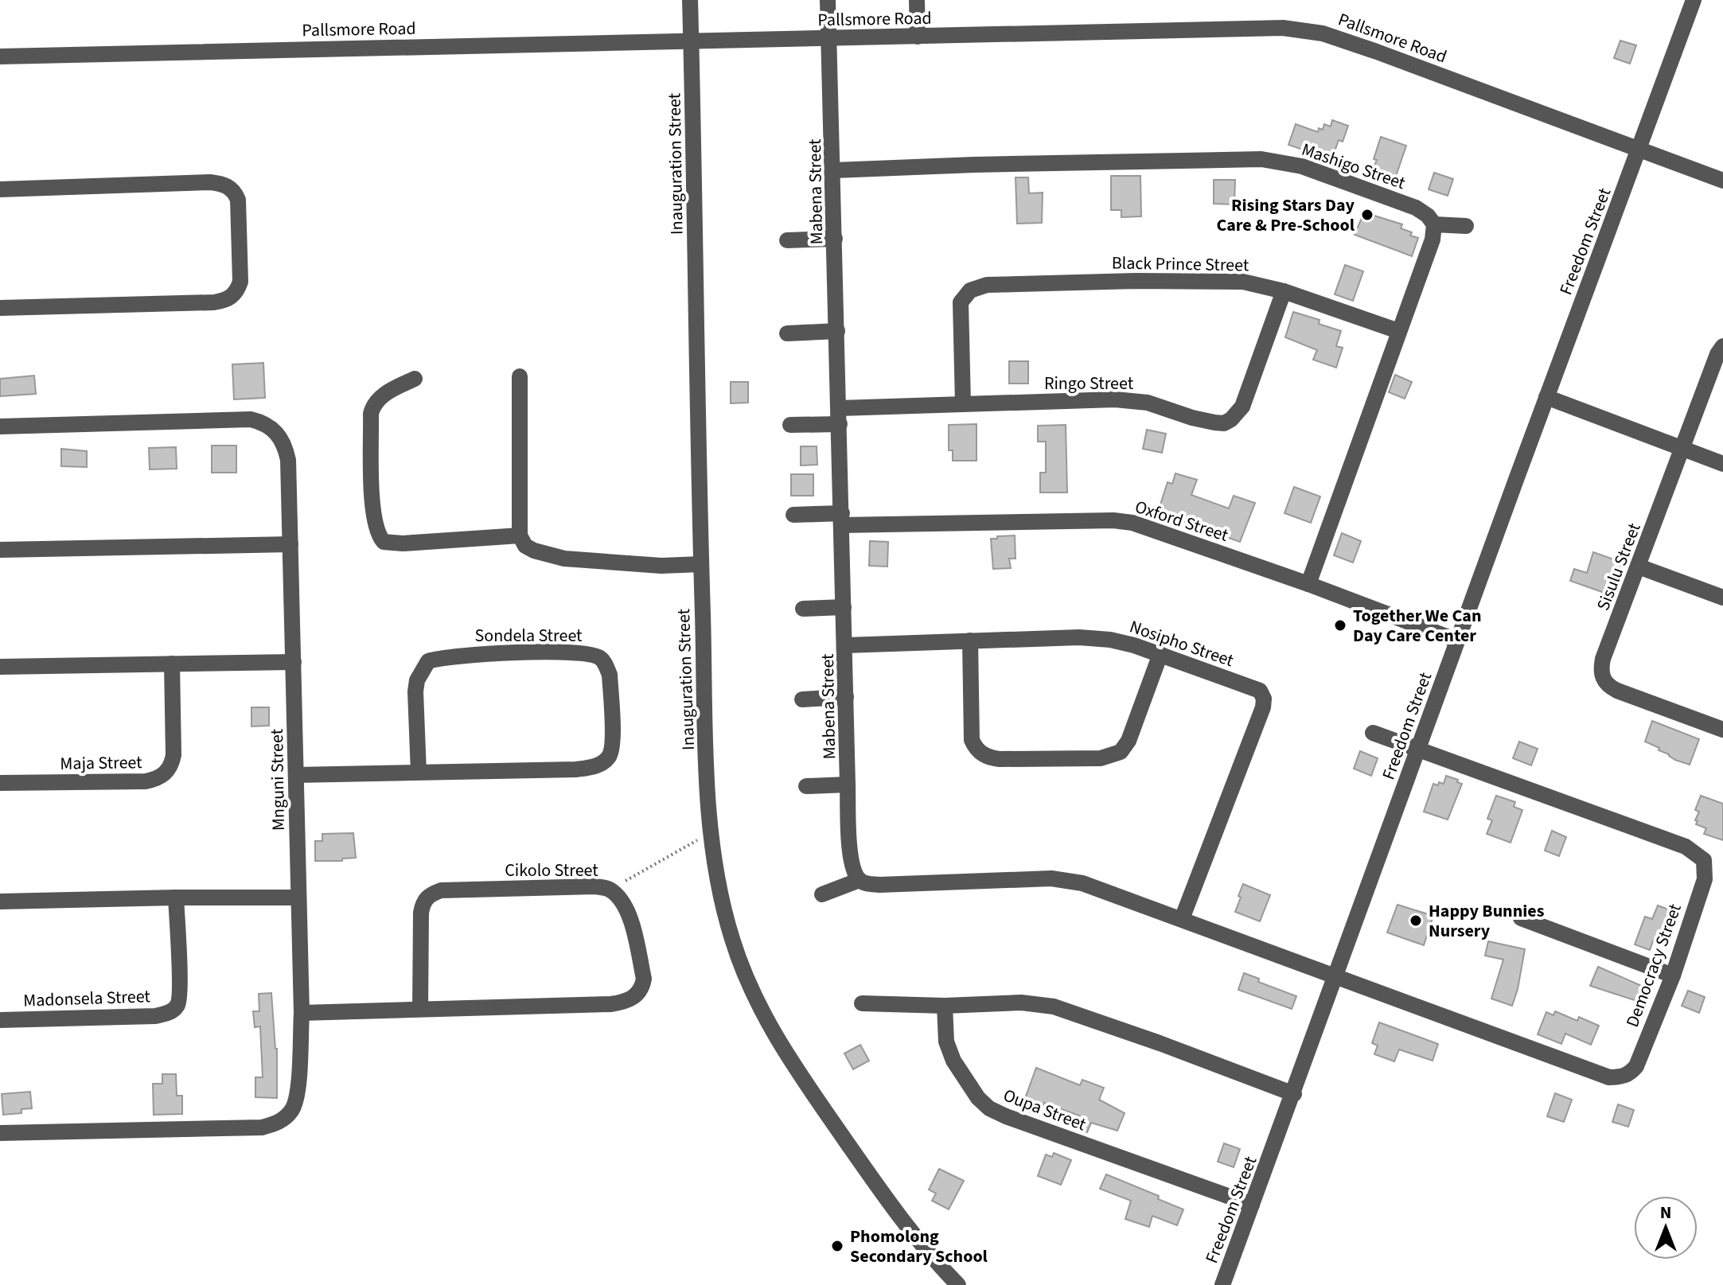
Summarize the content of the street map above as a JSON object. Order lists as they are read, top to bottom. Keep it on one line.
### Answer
{"streets":{"street":["Pallsmore Road","Inauguration Street","Mashigo Street","Mabena Street","Freedom Street","Black Prince Street","Ringo Street","Oxford Street","Sisulu Street","Sondela Street","Nosipho Street","Maja Street","Mnguni Street","Cikolo Street","Democracy Street","Madonsela Street","Oupa Street"]},"crossings":[["Pallsmore Road","Inauguration Street"],["Pallsmore Road","Mabena Street"],["Pallsmore Road","Freedom Street"],["Mashigo Street","Mabena Street"],["Mabena Street","Ringo Street"],["Mabena Street","Oxford Street"],["Mabena Street","Nosipho Street"],["Freedom Street","Oxford Street"],["Freedom Street","Democracy Street"],["Freedom Street","Oupa Street"],["Black Prince Street","Ringo Street"],["Sondela Street","Mnguni Street"],["Mnguni Street","Cikolo Street"]],"places":["Rising Stars Day Care & Pre-School","Together We Can Day Care Center","Happy Bunnies Nursery","Phomolong Secondary School"],"north":"top"}
